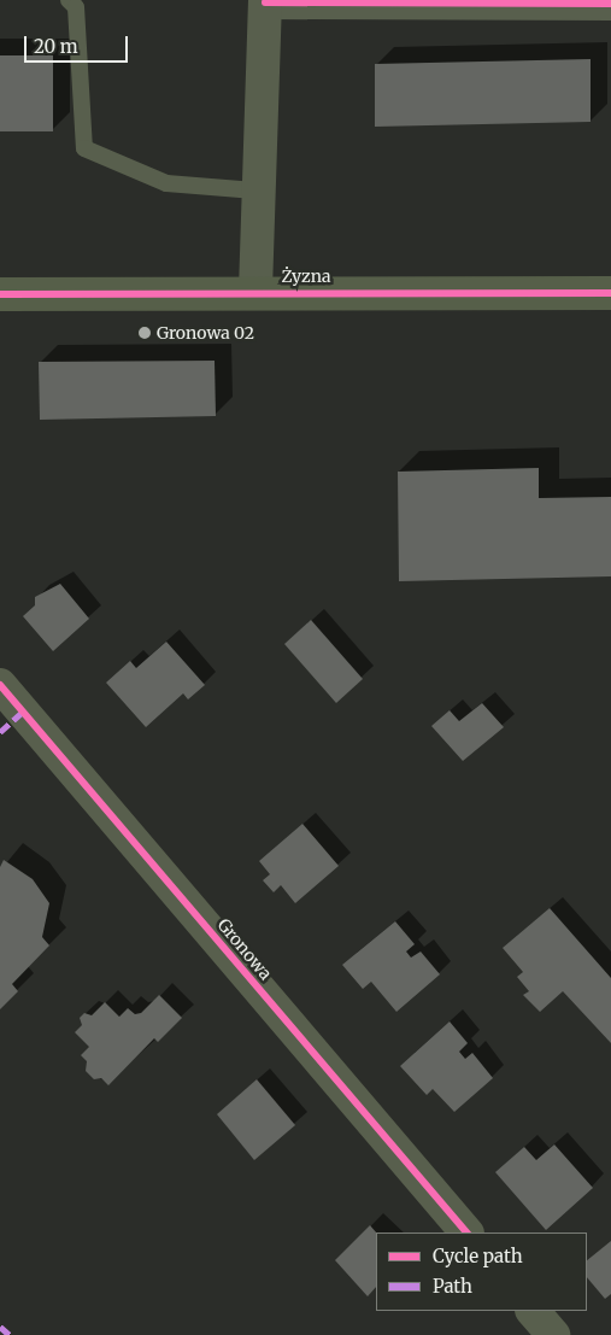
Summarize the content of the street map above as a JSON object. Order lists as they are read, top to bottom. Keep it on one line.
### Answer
{"streets":{"street":["Żyzna","Gronowa"]},"places":["Gronowa 02"],"legend":["Cycle path","Path"],"scale_bar":"20 m"}
